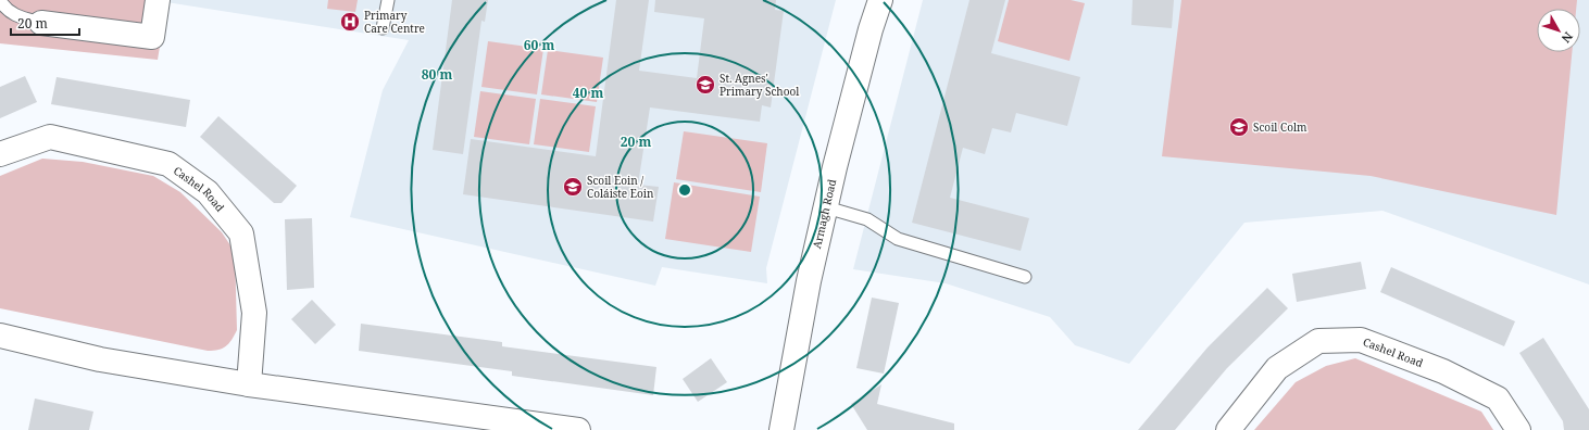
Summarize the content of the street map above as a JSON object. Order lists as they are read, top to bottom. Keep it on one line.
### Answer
{"streets":{"street":["Cashel Road","Armagh Road"]},"places":{"hospital":["Primary Care Centre"],"school or university":["St. Agnes' Primary School","Scoil Colm","Scoil Eoin / Coláiste Eoin"]},"scale_bar":"20 m","north":"bottom right","rings":["60 m","80 m","40 m","20 m"]}
